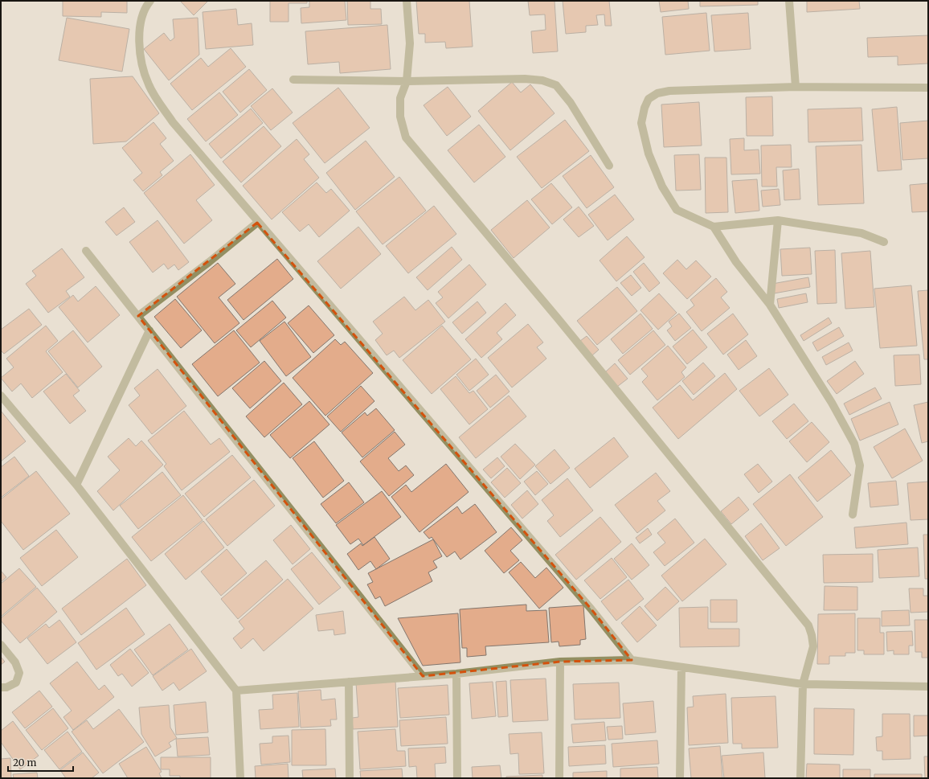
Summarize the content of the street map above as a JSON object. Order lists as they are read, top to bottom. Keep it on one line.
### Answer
{"scale_bar":"20 m"}
